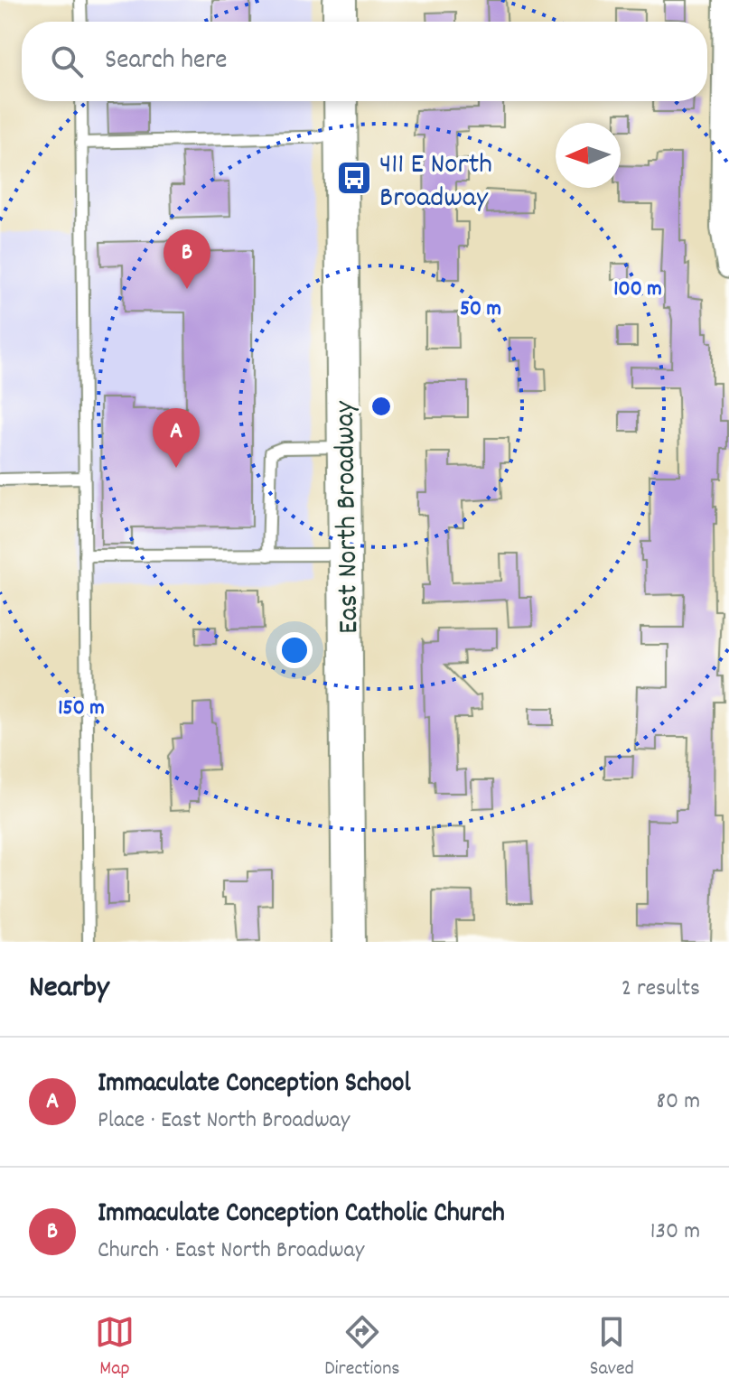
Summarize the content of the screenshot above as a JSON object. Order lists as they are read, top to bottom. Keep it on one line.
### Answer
{"streets":{"main road":["East North Broadway"]},"places":{"bus stop":["411 E North Broadway"]},"north":"left","page":{"search":"Search here","pins":["B","A"],"heading":["Nearby","2 results"],"list":[{"mark":"A","name":"Immaculate Conception School","note":"Place · East North Broadway","value":"80 m"},{"mark":"B","name":"Immaculate Conception Catholic Church","note":"Church · East North Broadway","value":"130 m"}],"nav":["Map","Directions","Saved"]},"rings":["100 m","50 m","150 m"]}
